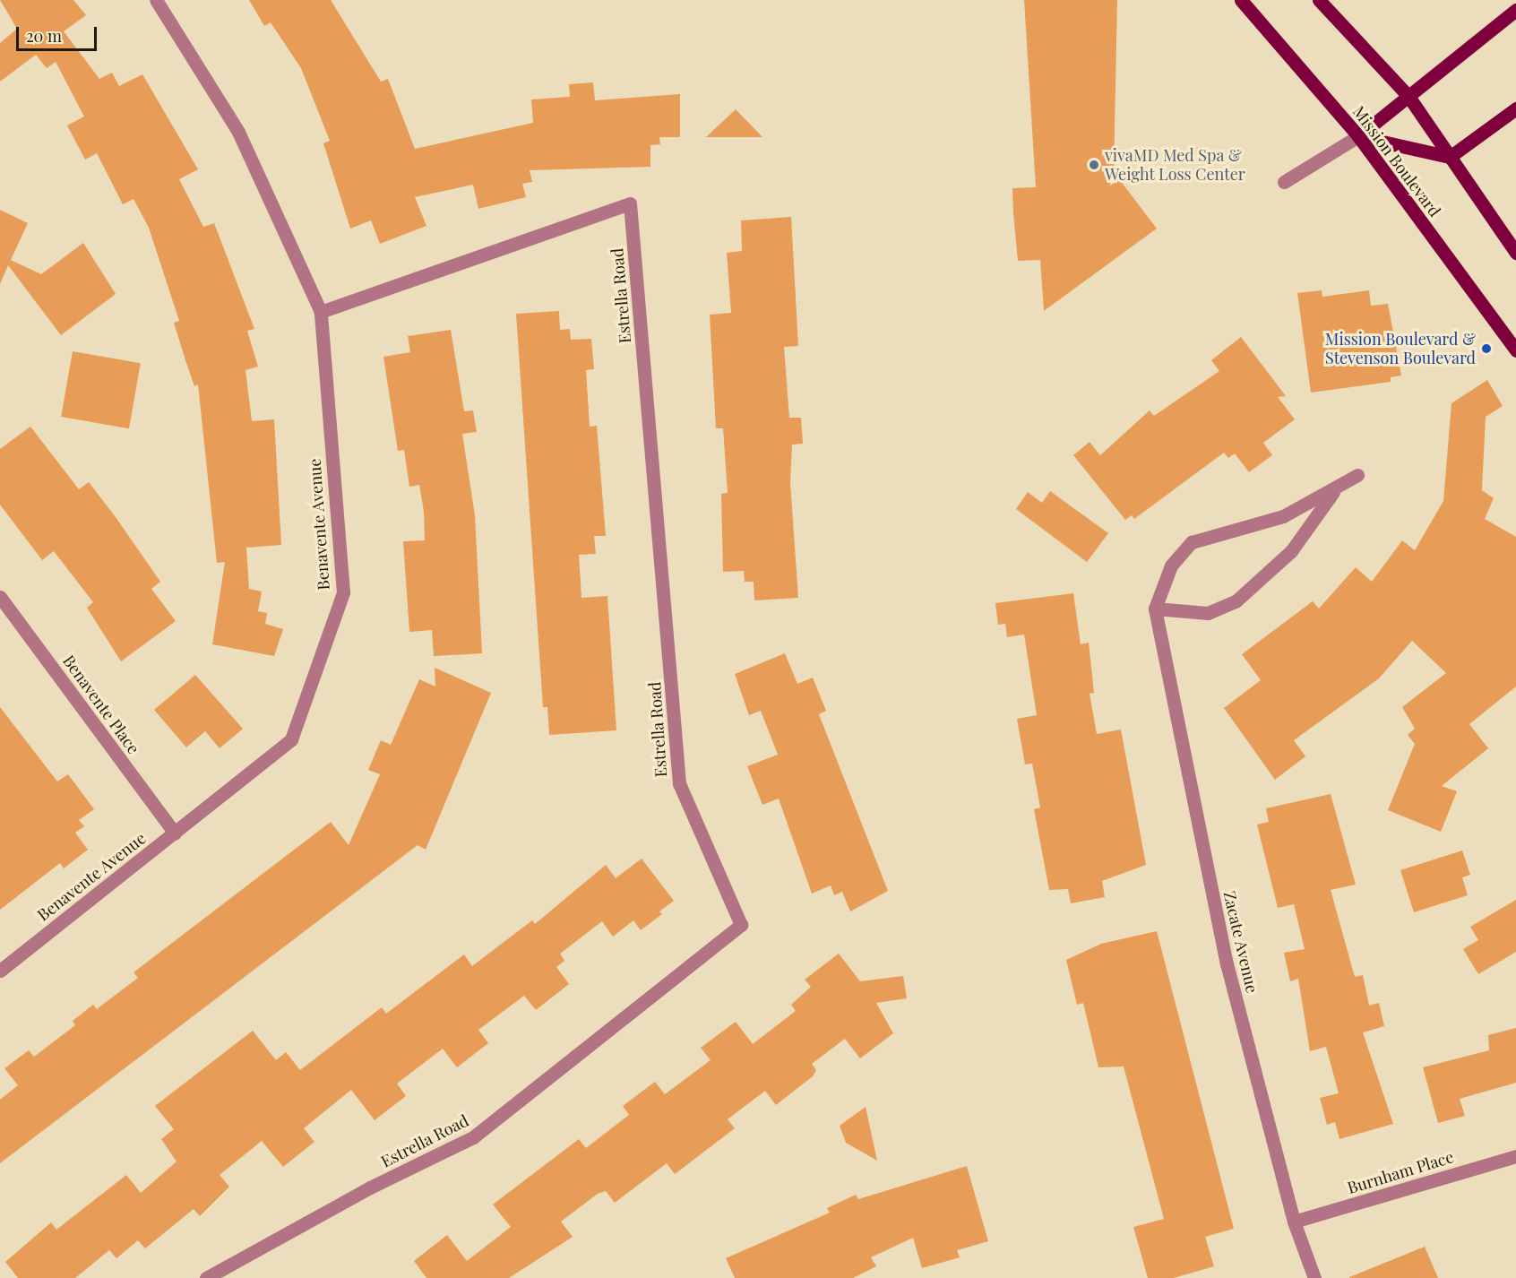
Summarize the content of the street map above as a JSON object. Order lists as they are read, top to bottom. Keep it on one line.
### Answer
{"streets":{"main road":["Mission Boulevard"],"street":["Estrella Road","Benavente Avenue","Benavente Place","Zacate Avenue","Burnham Place"]},"crossings":[["Estrella Road","Benavente Avenue"],["Benavente Avenue","Benavente Place"],["Zacate Avenue","Burnham Place"]],"places":["vivaMD Med Spa & Weight Loss Center","Mission Boulevard & Stevenson Boulevard"],"scale_bar":"20 m"}
